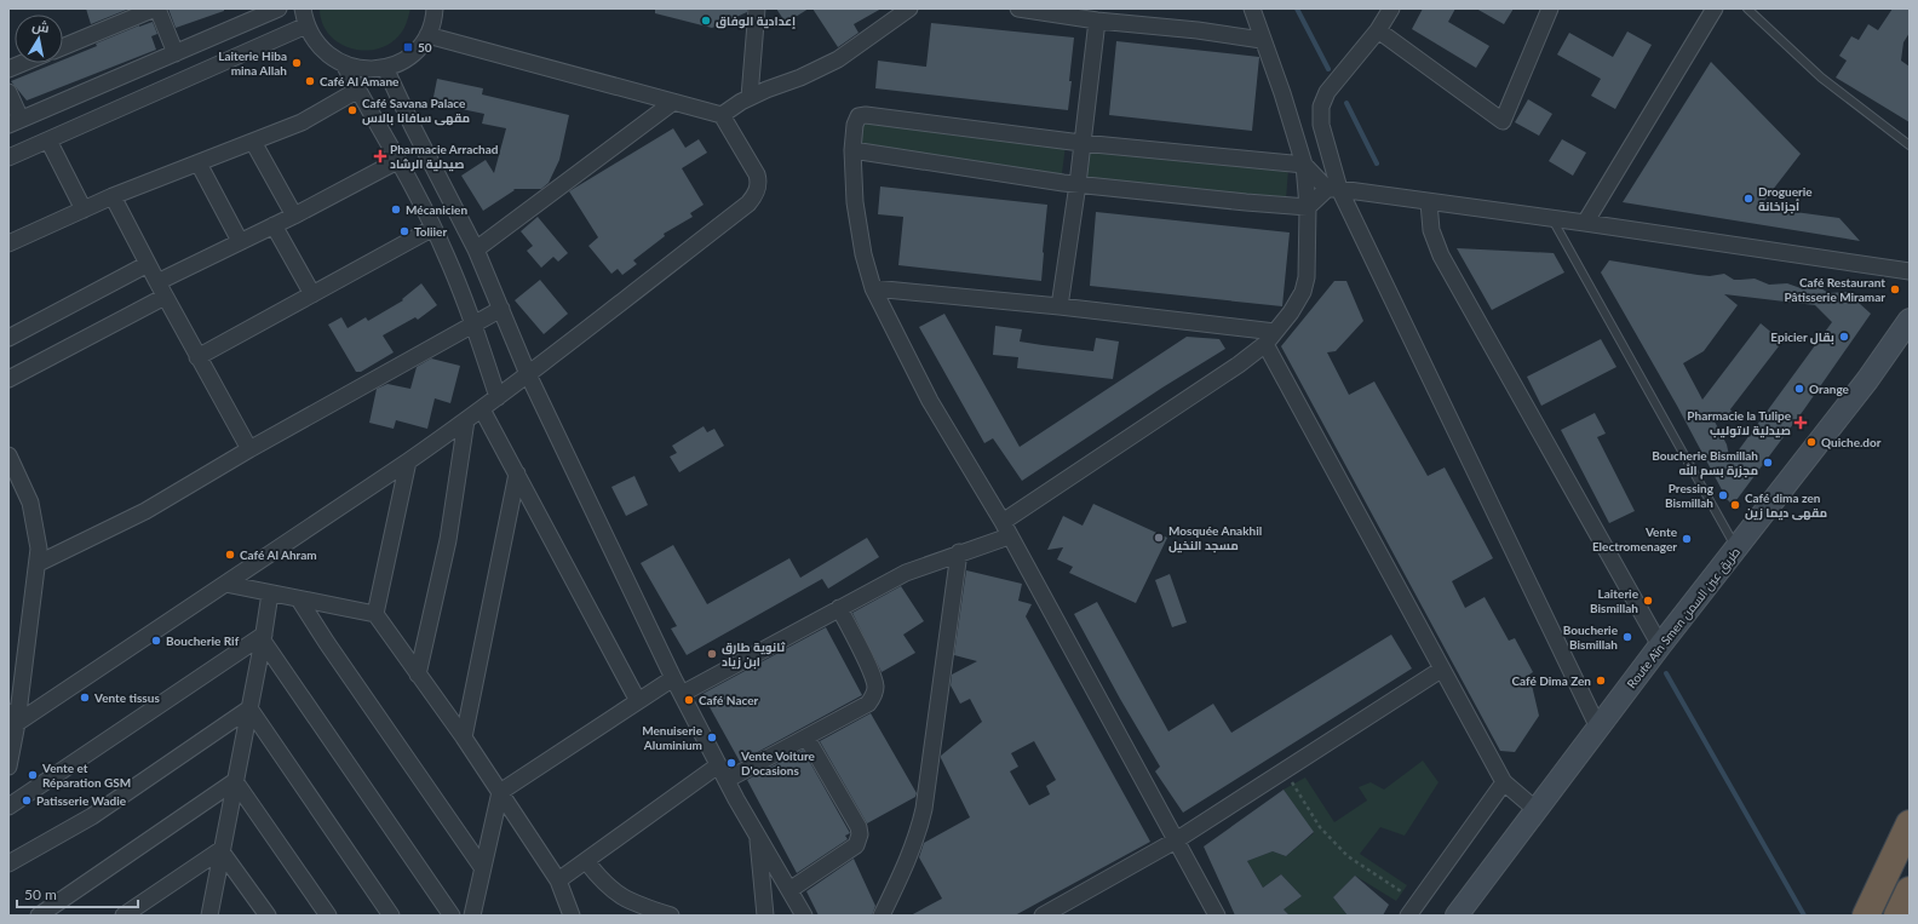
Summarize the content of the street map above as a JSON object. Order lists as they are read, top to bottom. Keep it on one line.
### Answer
{"streets":{"street":["Route Aïn Smen طريق عين السمن"]},"places":{"other":["إعدادية الوفاق","Laiterie Hiba mina Allah","Café Al Amane","Café Savana Palace مقهى سافانا بالاس","Droguerie أجزاخانة","Mécanicien","Toliier","Café Restaurant Pâtisserie Miramar","Epicier بقال","Orange","Quiche.dor","Boucherie Bismillah مجزرة بسم الله","Pressing Bismillah","Café dima zen مقهى ديما زين","Mosquée Anakhil مسجد النخيل","Vente Electromenager","Café Al Ahram","Laiterie Bismillah","Boucherie Bismillah","Boucherie Rif","ثانوية طارق ابن زياد","Café Dima Zen","Vente tissus","Café Nacer","Menuiserie Aluminium","Vente Voiture D'ocasions","Vente et Réparation GSM","Patisserie Wadie"],"transit":["50"],"health":["Pharmacie Arrachad صيدلية الرشاد","Pharmacie la Tulipe صيدلية لاتوليب"]},"scale_bar":"50 m","north":"top"}
